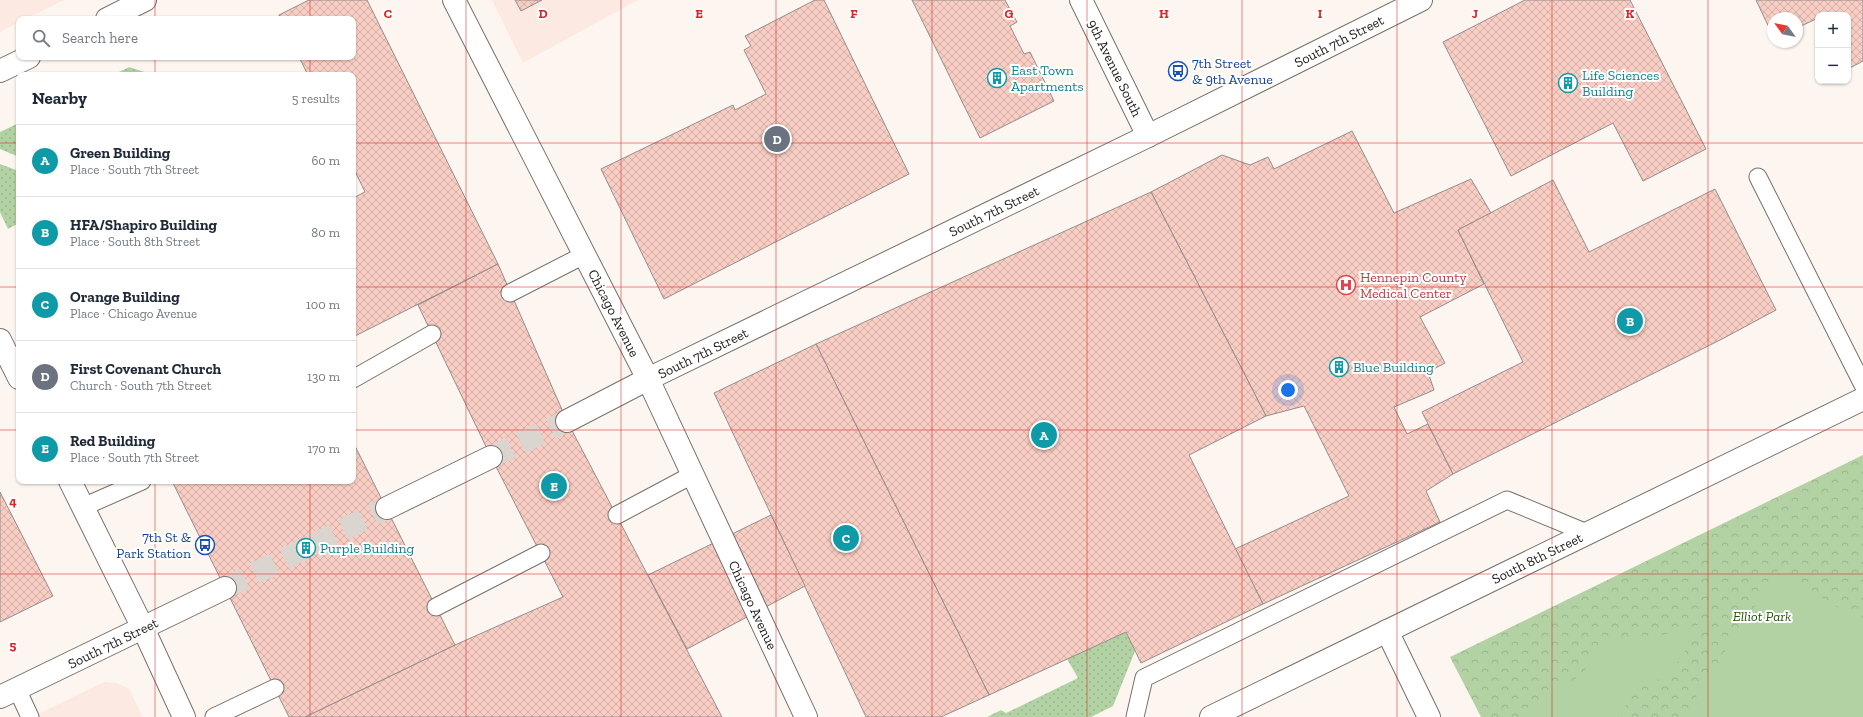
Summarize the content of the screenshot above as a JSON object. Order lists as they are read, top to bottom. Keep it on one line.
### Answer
{"streets":{"main road":["South 7th Street","9th Avenue South","Chicago Avenue","South 8th Street"]},"crossings":[["South 7th Street","9th Avenue South"],["South 7th Street","Chicago Avenue"]],"parks":["Elliot Park"],"places":{"bus stop":["7th Street & 9th Avenue","7th St & Park Station"],"building":["East Town Apartments","Life Sciences Building","Blue Building","Purple Building"],"hospital":["Hennepin County Medical Center"]},"north":"top left","page":{"map_buttons":["+","−"],"search":"Search here","heading":["Nearby","5 results"],"pins":["D","B","A","E","C"],"list":[{"mark":"A","name":"Green Building","note":"Place · South 7th Street","value":"60 m"},{"mark":"B","name":"HFA/Shapiro Building","note":"Place · South 8th Street","value":"80 m"},{"mark":"C","name":"Orange Building","note":"Place · Chicago Avenue","value":"100 m"},{"mark":"D","name":"First Covenant Church","note":"Church · South 7th Street","value":"130 m"},{"mark":"E","name":"Red Building","note":"Place · South 7th Street","value":"170 m"}]},"grid":{"columns":["C","D","E","F","G","H","I","J","K"],"rows":["4","5"]}}
